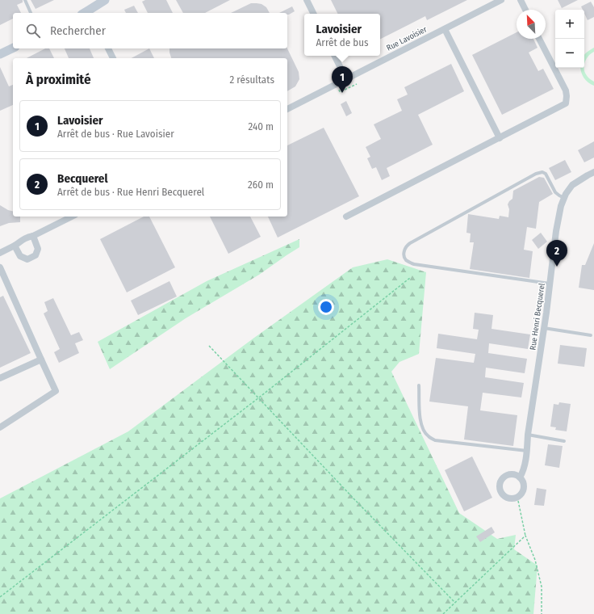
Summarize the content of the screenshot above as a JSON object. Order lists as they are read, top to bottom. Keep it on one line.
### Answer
{"streets":{"street":["Rue Lavoisier","Rue Henri Becquerel"]},"north":"top left","page":{"map_buttons":["+","−"],"search":"Rechercher","popup":["Lavoisier","Arrêt de bus"],"heading":["À proximité","2 résultats"],"pins":["1","2"],"list":[{"mark":"1","name":"Lavoisier","note":"Arrêt de bus · Rue Lavoisier","value":"240 m"},{"mark":"2","name":"Becquerel","note":"Arrêt de bus · Rue Henri Becquerel","value":"260 m"}]}}
